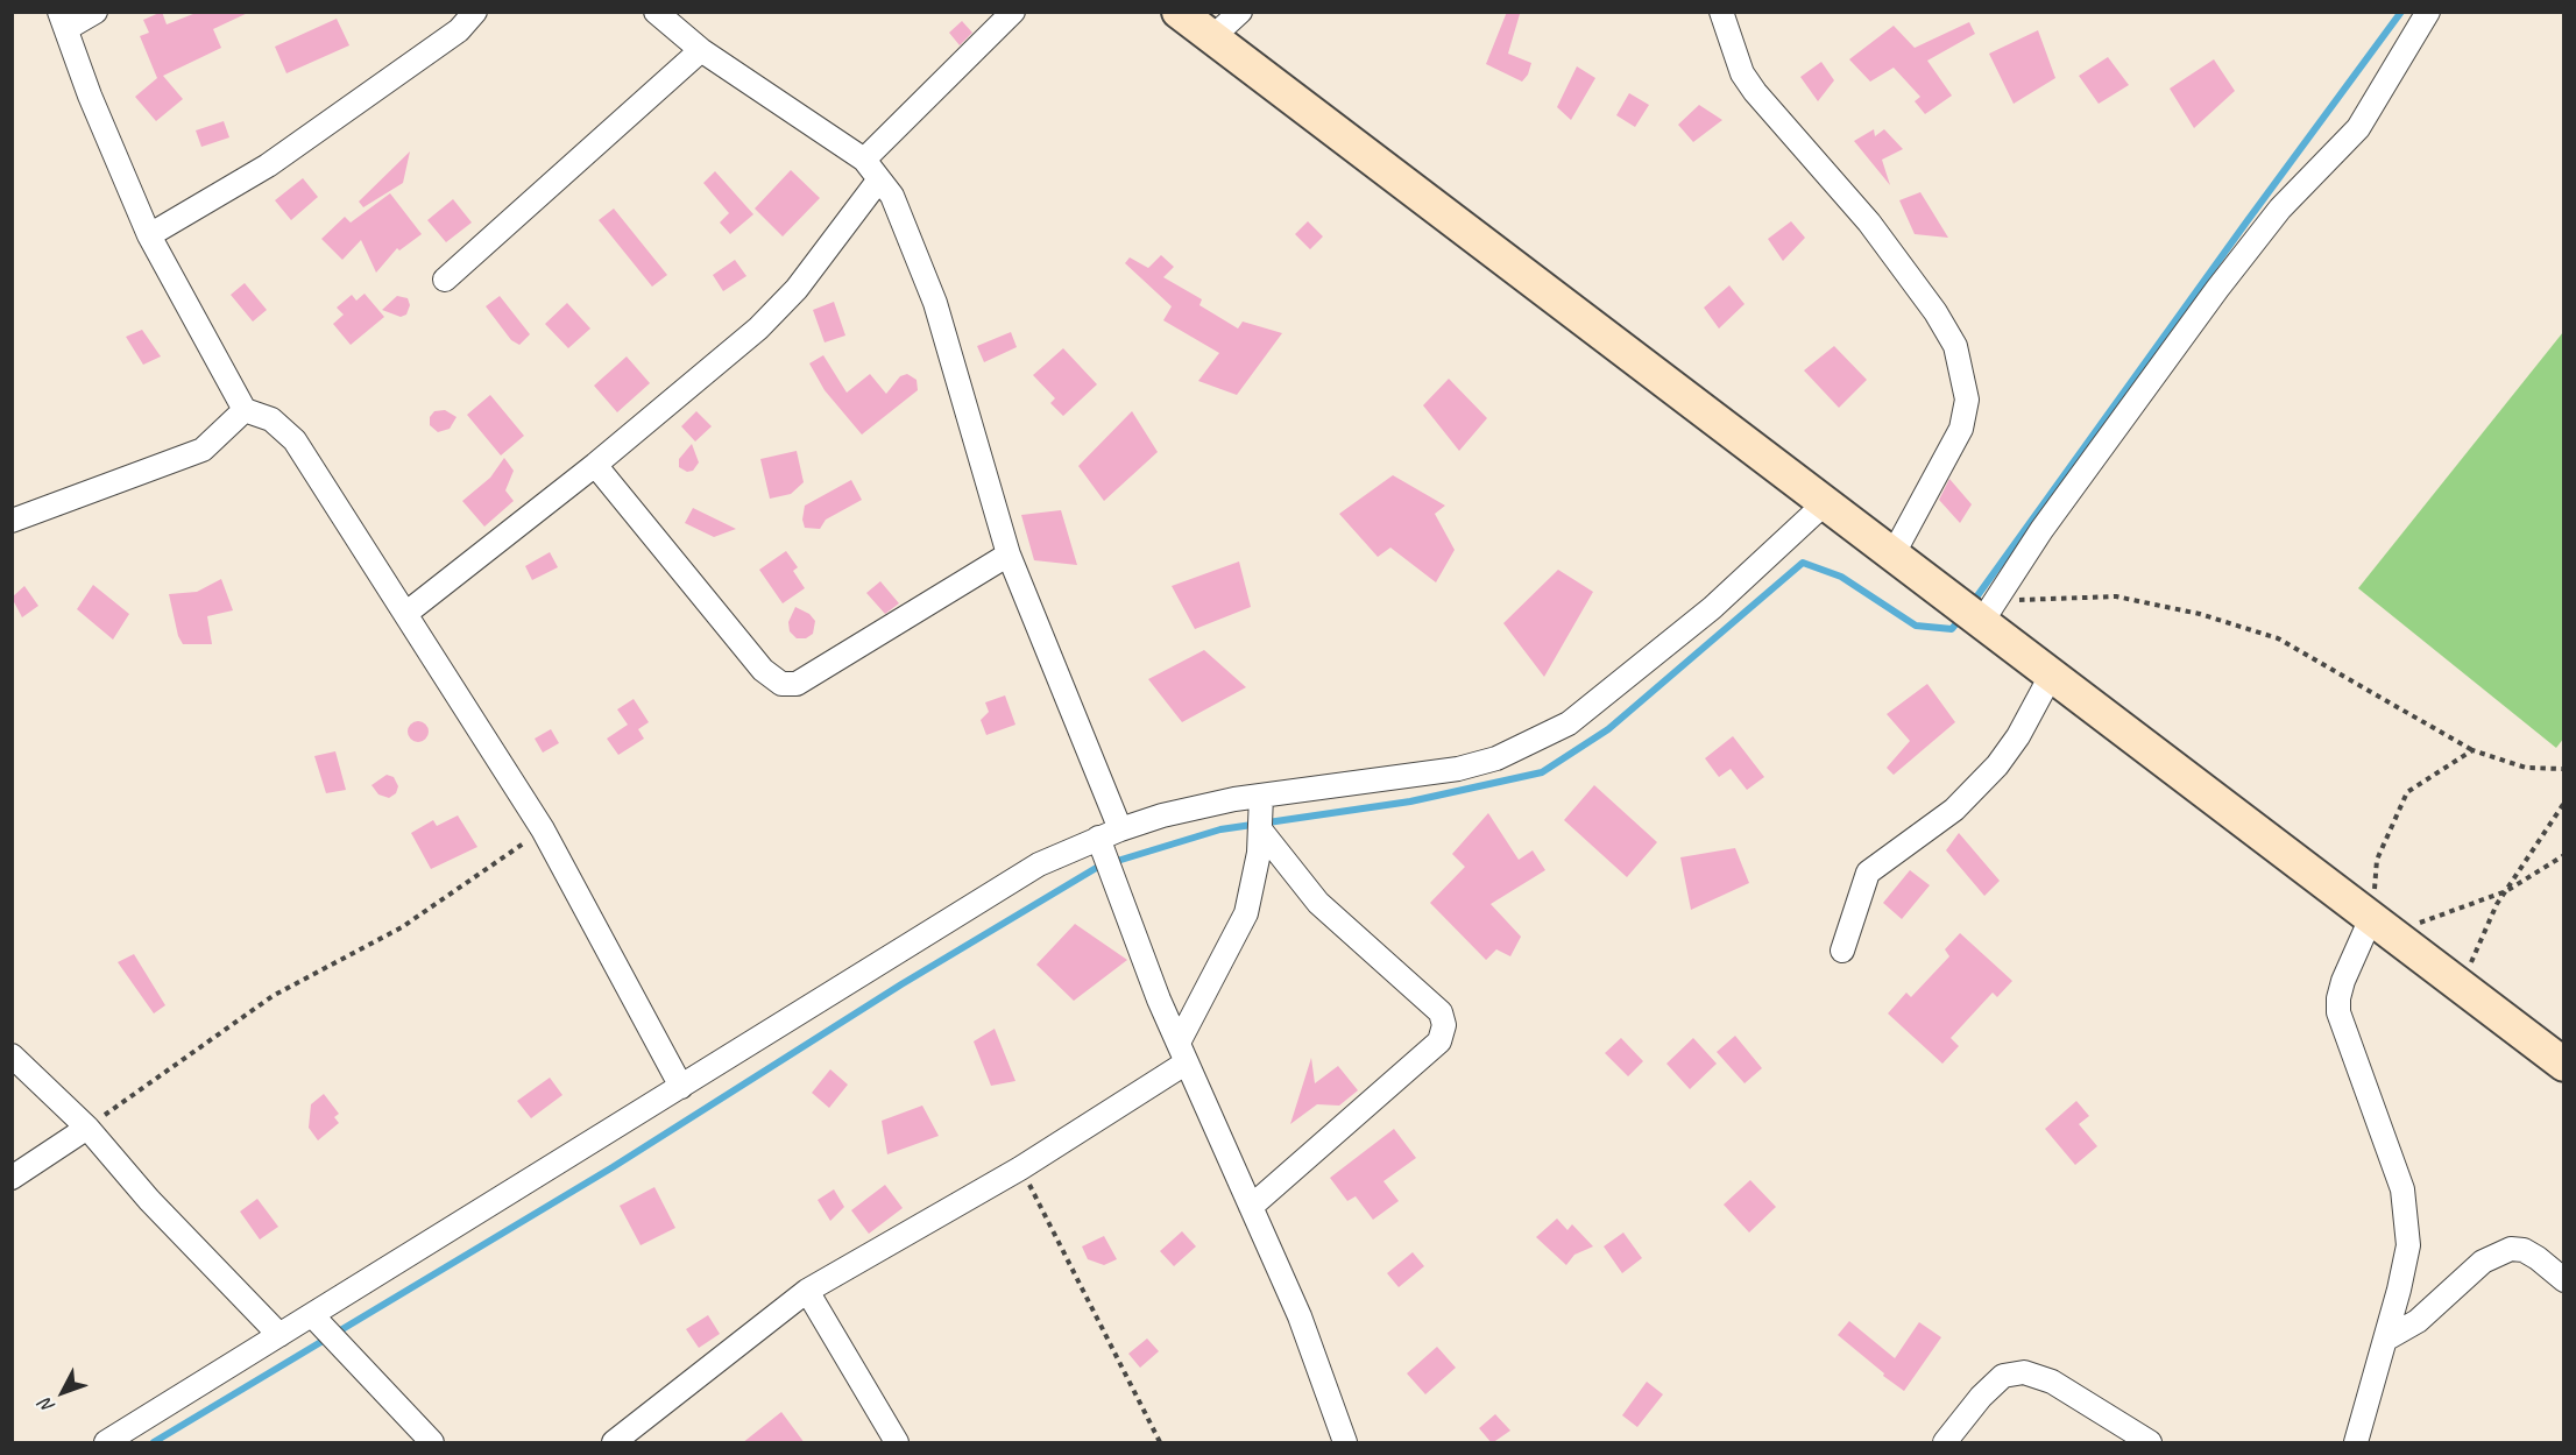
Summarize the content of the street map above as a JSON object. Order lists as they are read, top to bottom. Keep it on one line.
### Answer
{"north":"bottom left"}
